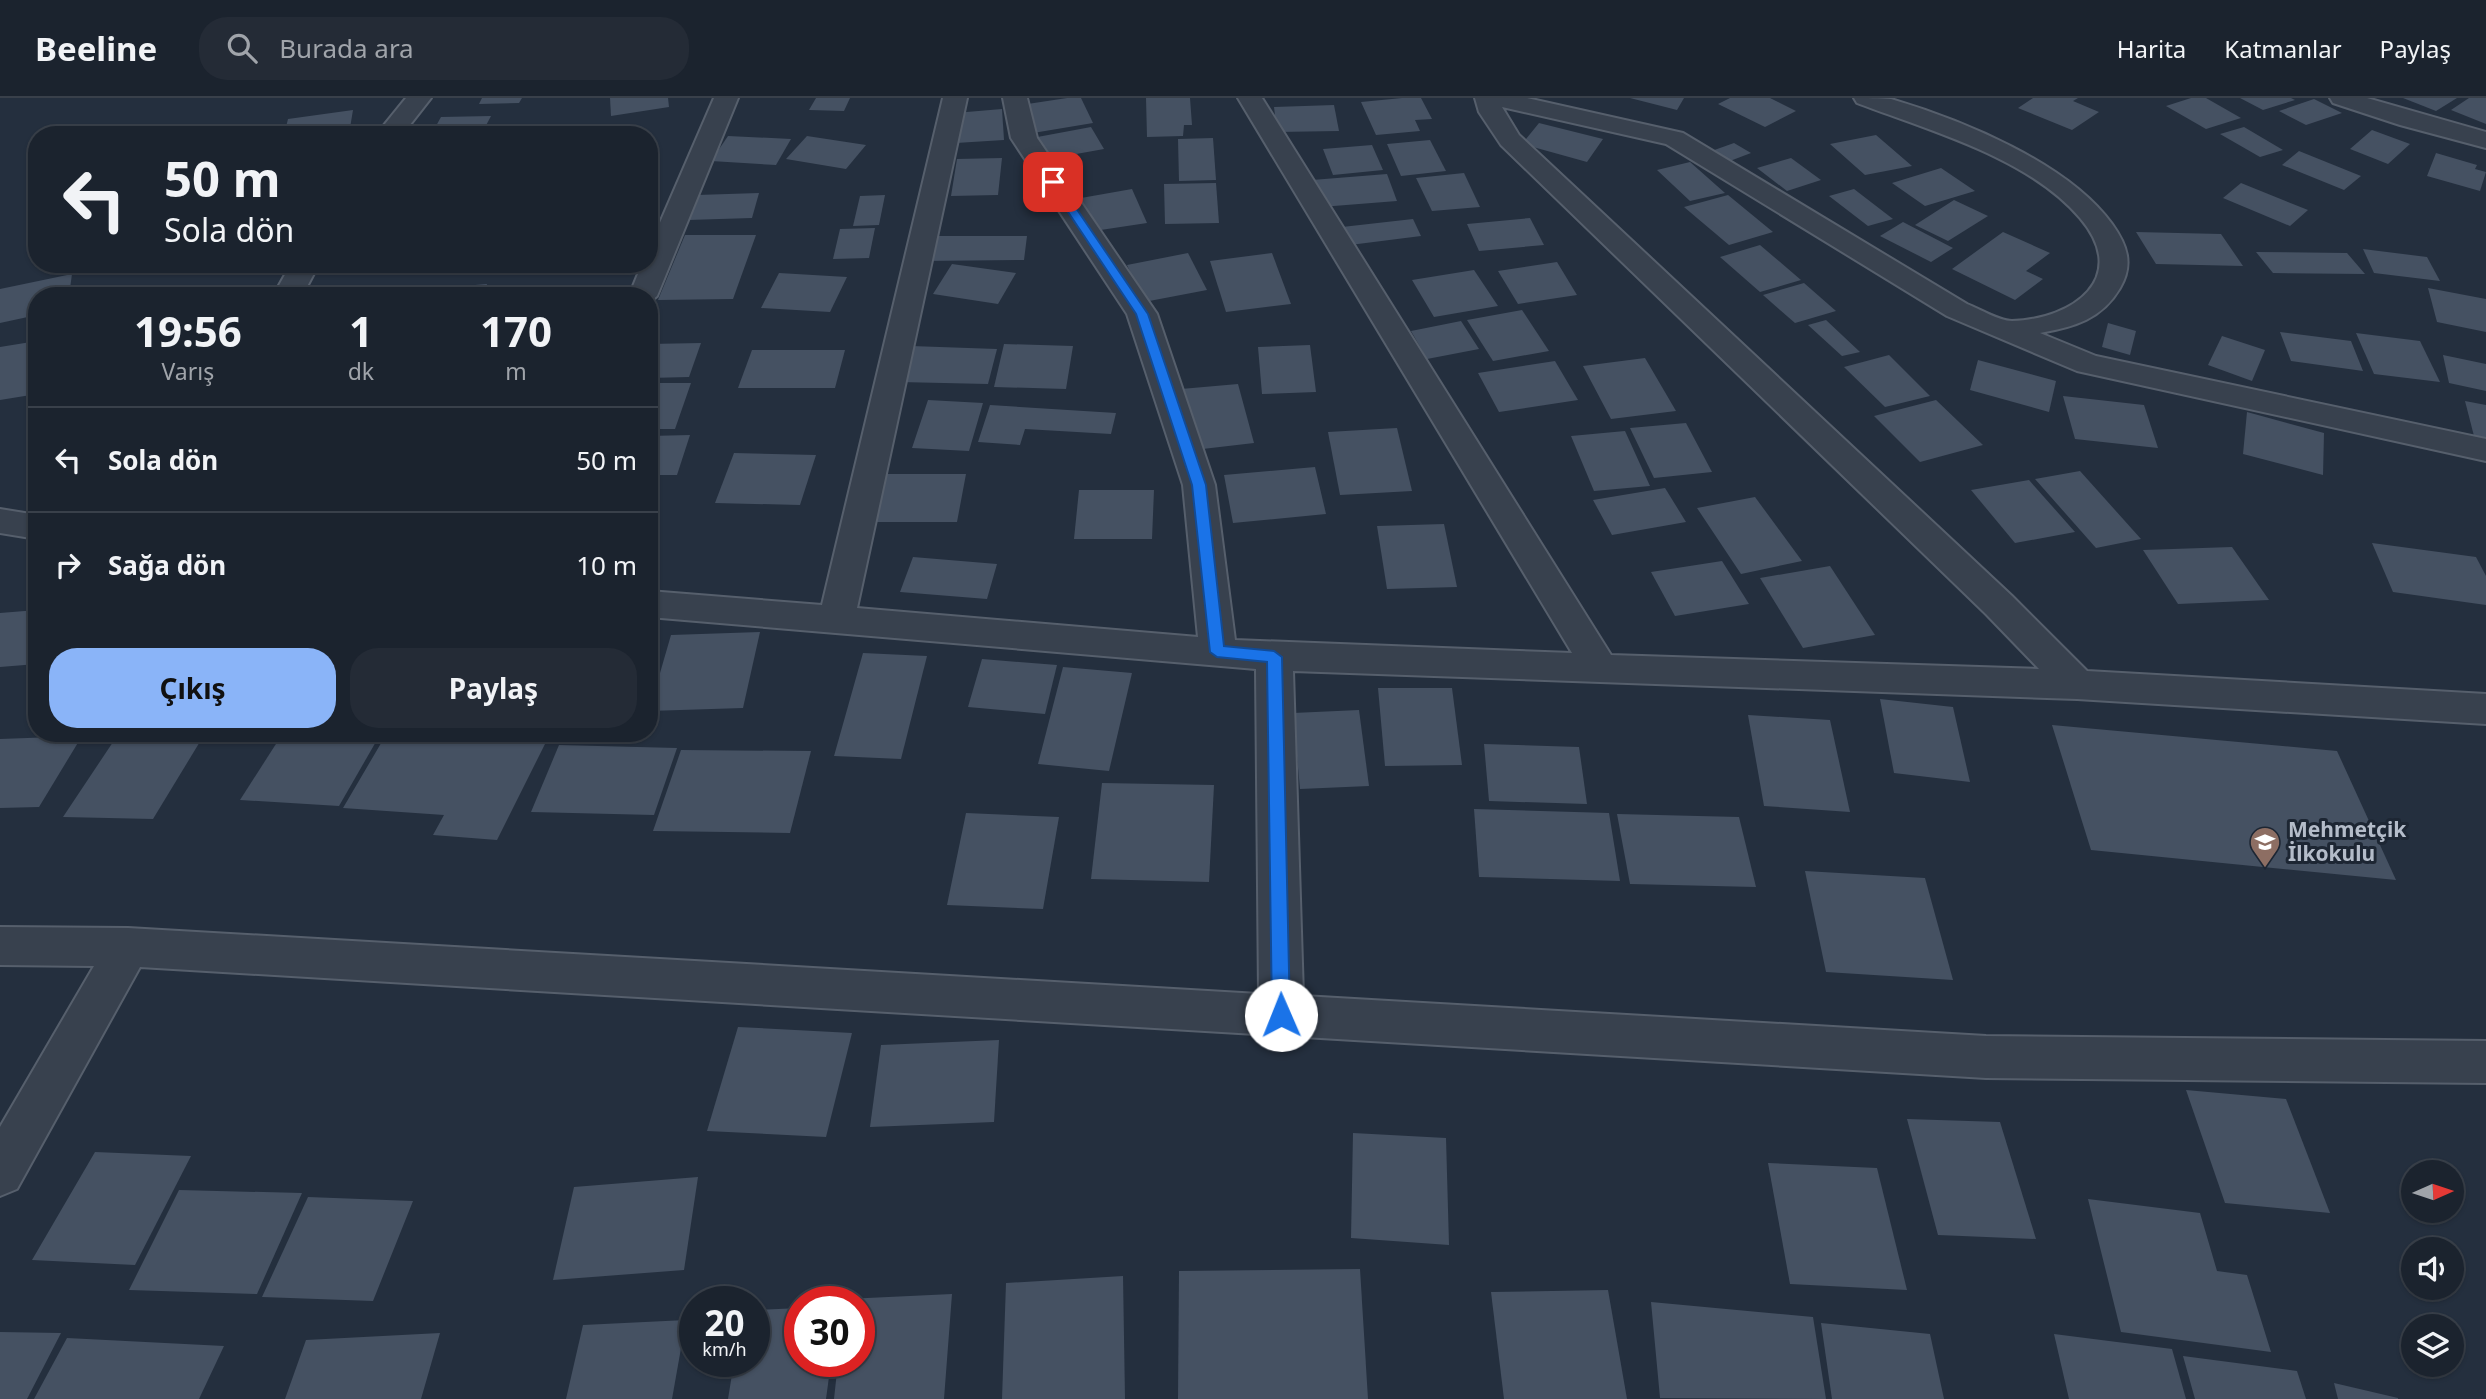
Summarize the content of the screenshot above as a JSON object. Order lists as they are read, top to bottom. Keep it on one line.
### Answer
{"places":{"school or university":["Mehmetçik İlkokulu"]},"north":"right","page":{"header":"Beeline","search":"Burada ara","nav":["Harita","Katmanlar","Paylaş"],"turn":["50 m","Sola dön"],"eta":["19:56","Varış","1","dk","170","m"],"list":[{"name":"Sola dön","value":"50 m"},{"name":"Sağa dön","value":"10 m"}],"buttons":["Çıkış","Paylaş"],"speed":"20 km/h","limit":"30"}}
